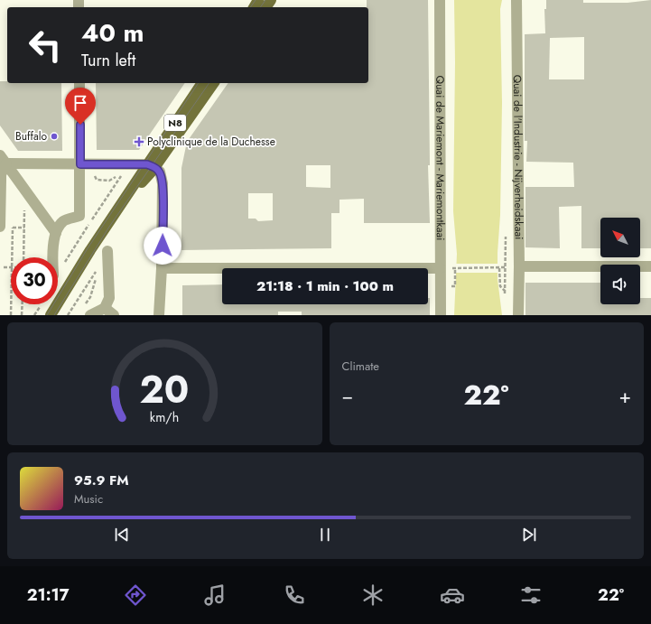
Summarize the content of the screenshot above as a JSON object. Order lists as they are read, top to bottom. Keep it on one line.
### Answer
{"streets":{"main road":["N8"],"street":["Quai de l'Industrie - Nijverheidskaai","Quai de Mariemont - Mariemontkaai"]},"places":{"other":["Buffalo"],"health":["Polyclinique de la Duchesse"]},"north":"top left","page":{"turn":["40 m","Turn left"],"limit":"30","trip":"21:18 · 1 min · 100 m","tile":"Climate","heat":["−","22°","+"],"song":["95.9 FM","Music"],"tabs":["21:17","22°"],"gauge":["20","km/h"]}}
